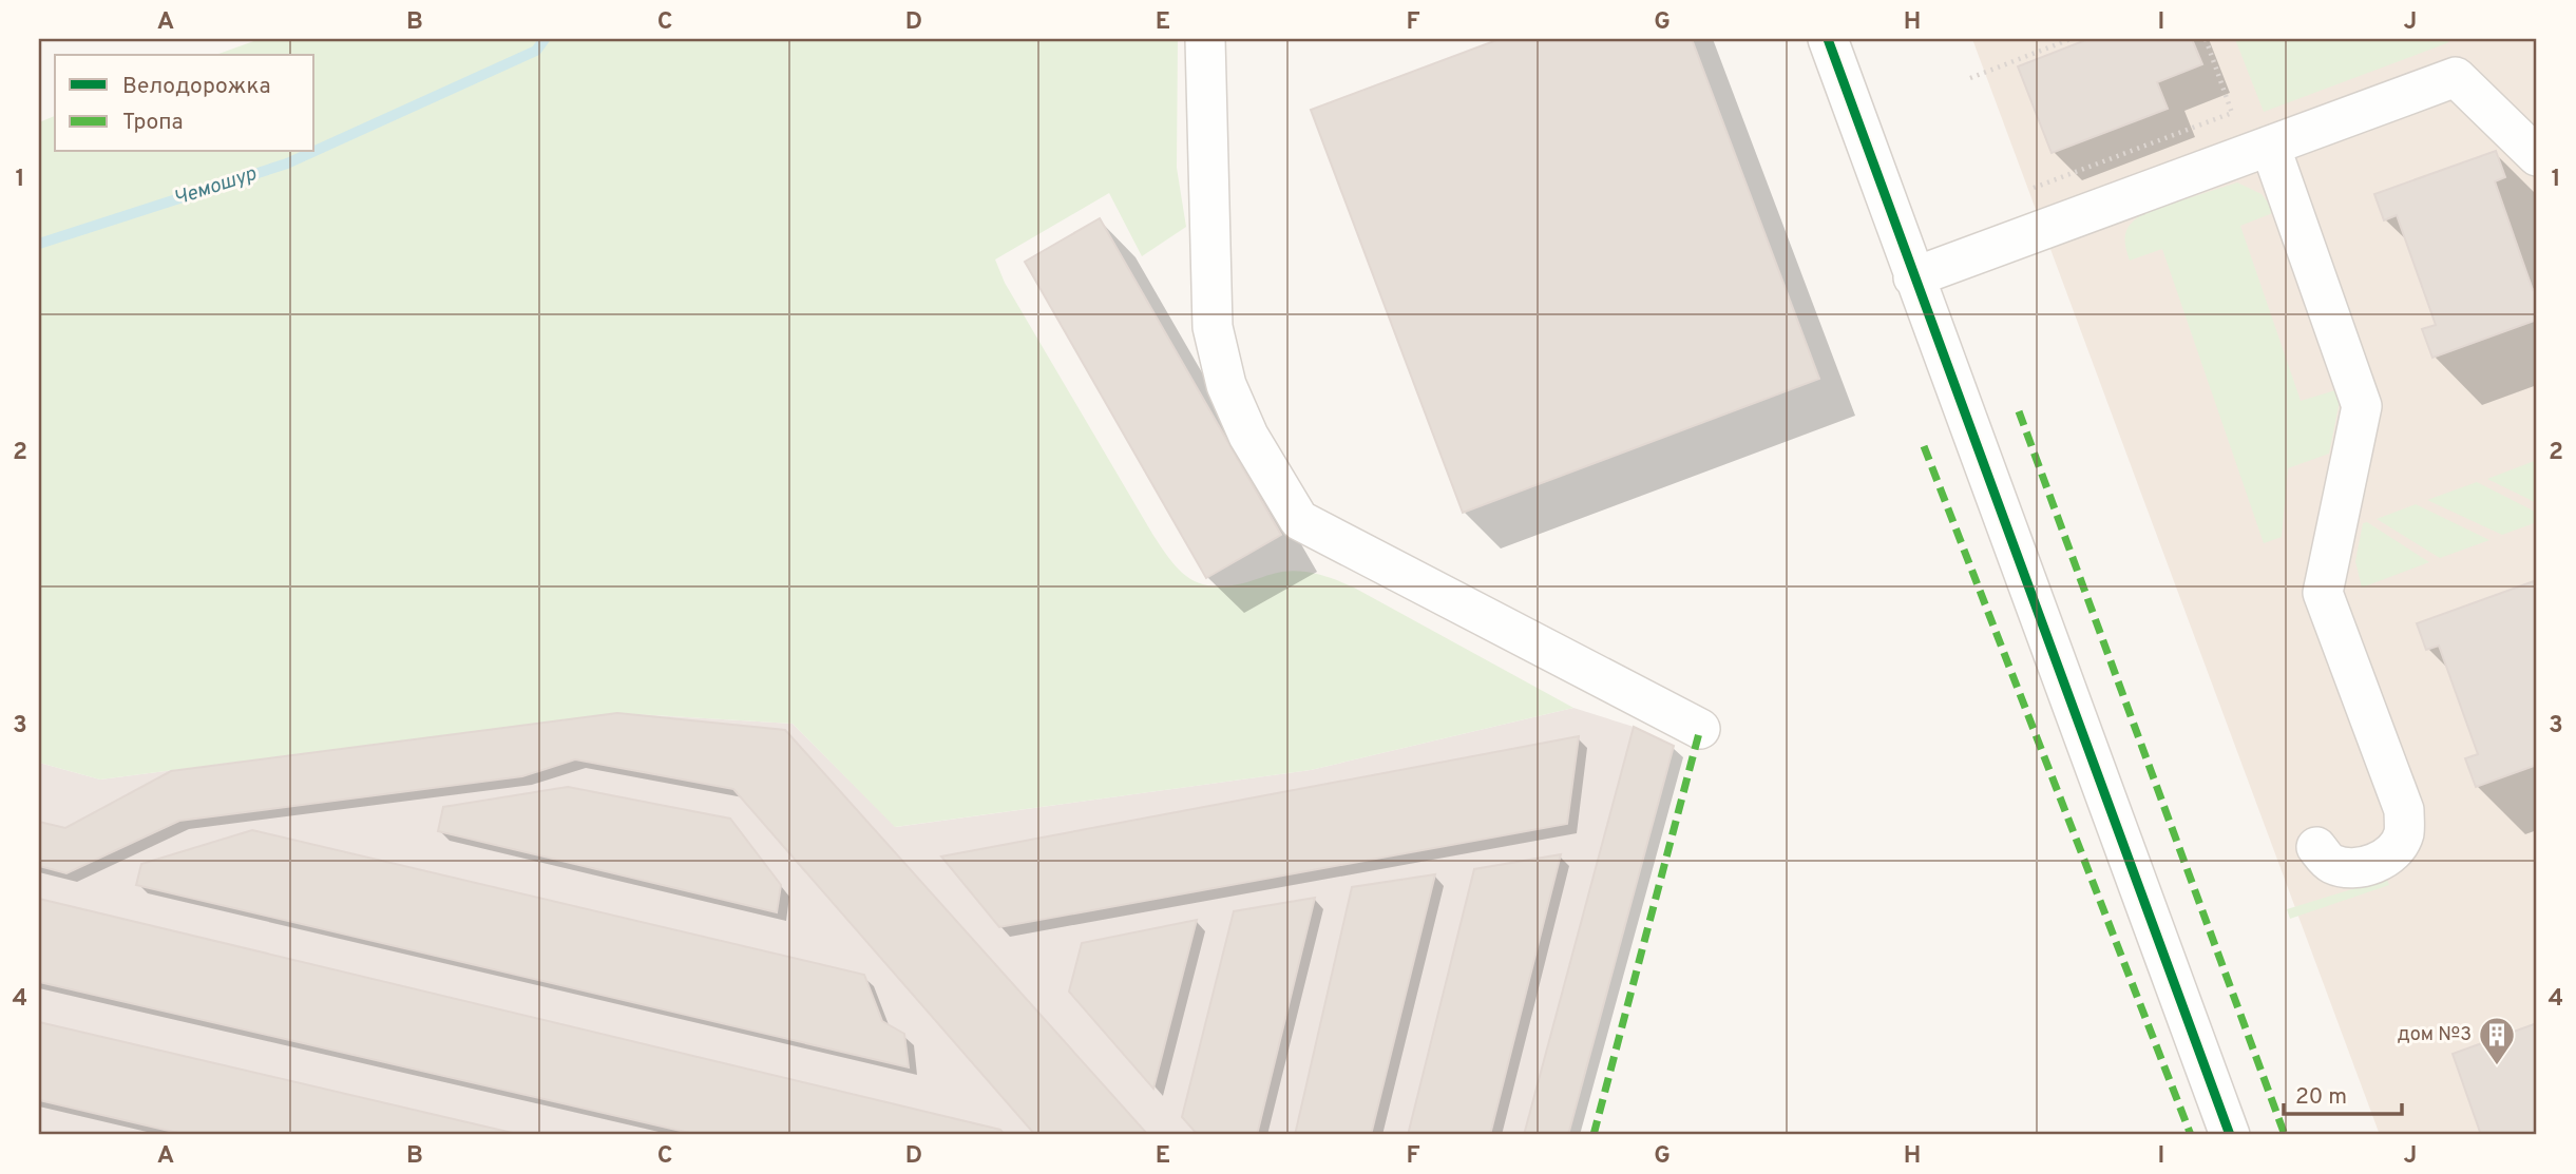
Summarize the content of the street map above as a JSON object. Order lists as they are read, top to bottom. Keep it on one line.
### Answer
{"water":["Чемошур"],"places":{"building":["дом №3"]},"legend":["Велодорожка","Тропа"],"scale_bar":"20 m","grid":{"columns":["A","B","C","D","E","F","G","H","I","J"],"rows":["1","2","3","4"]}}
